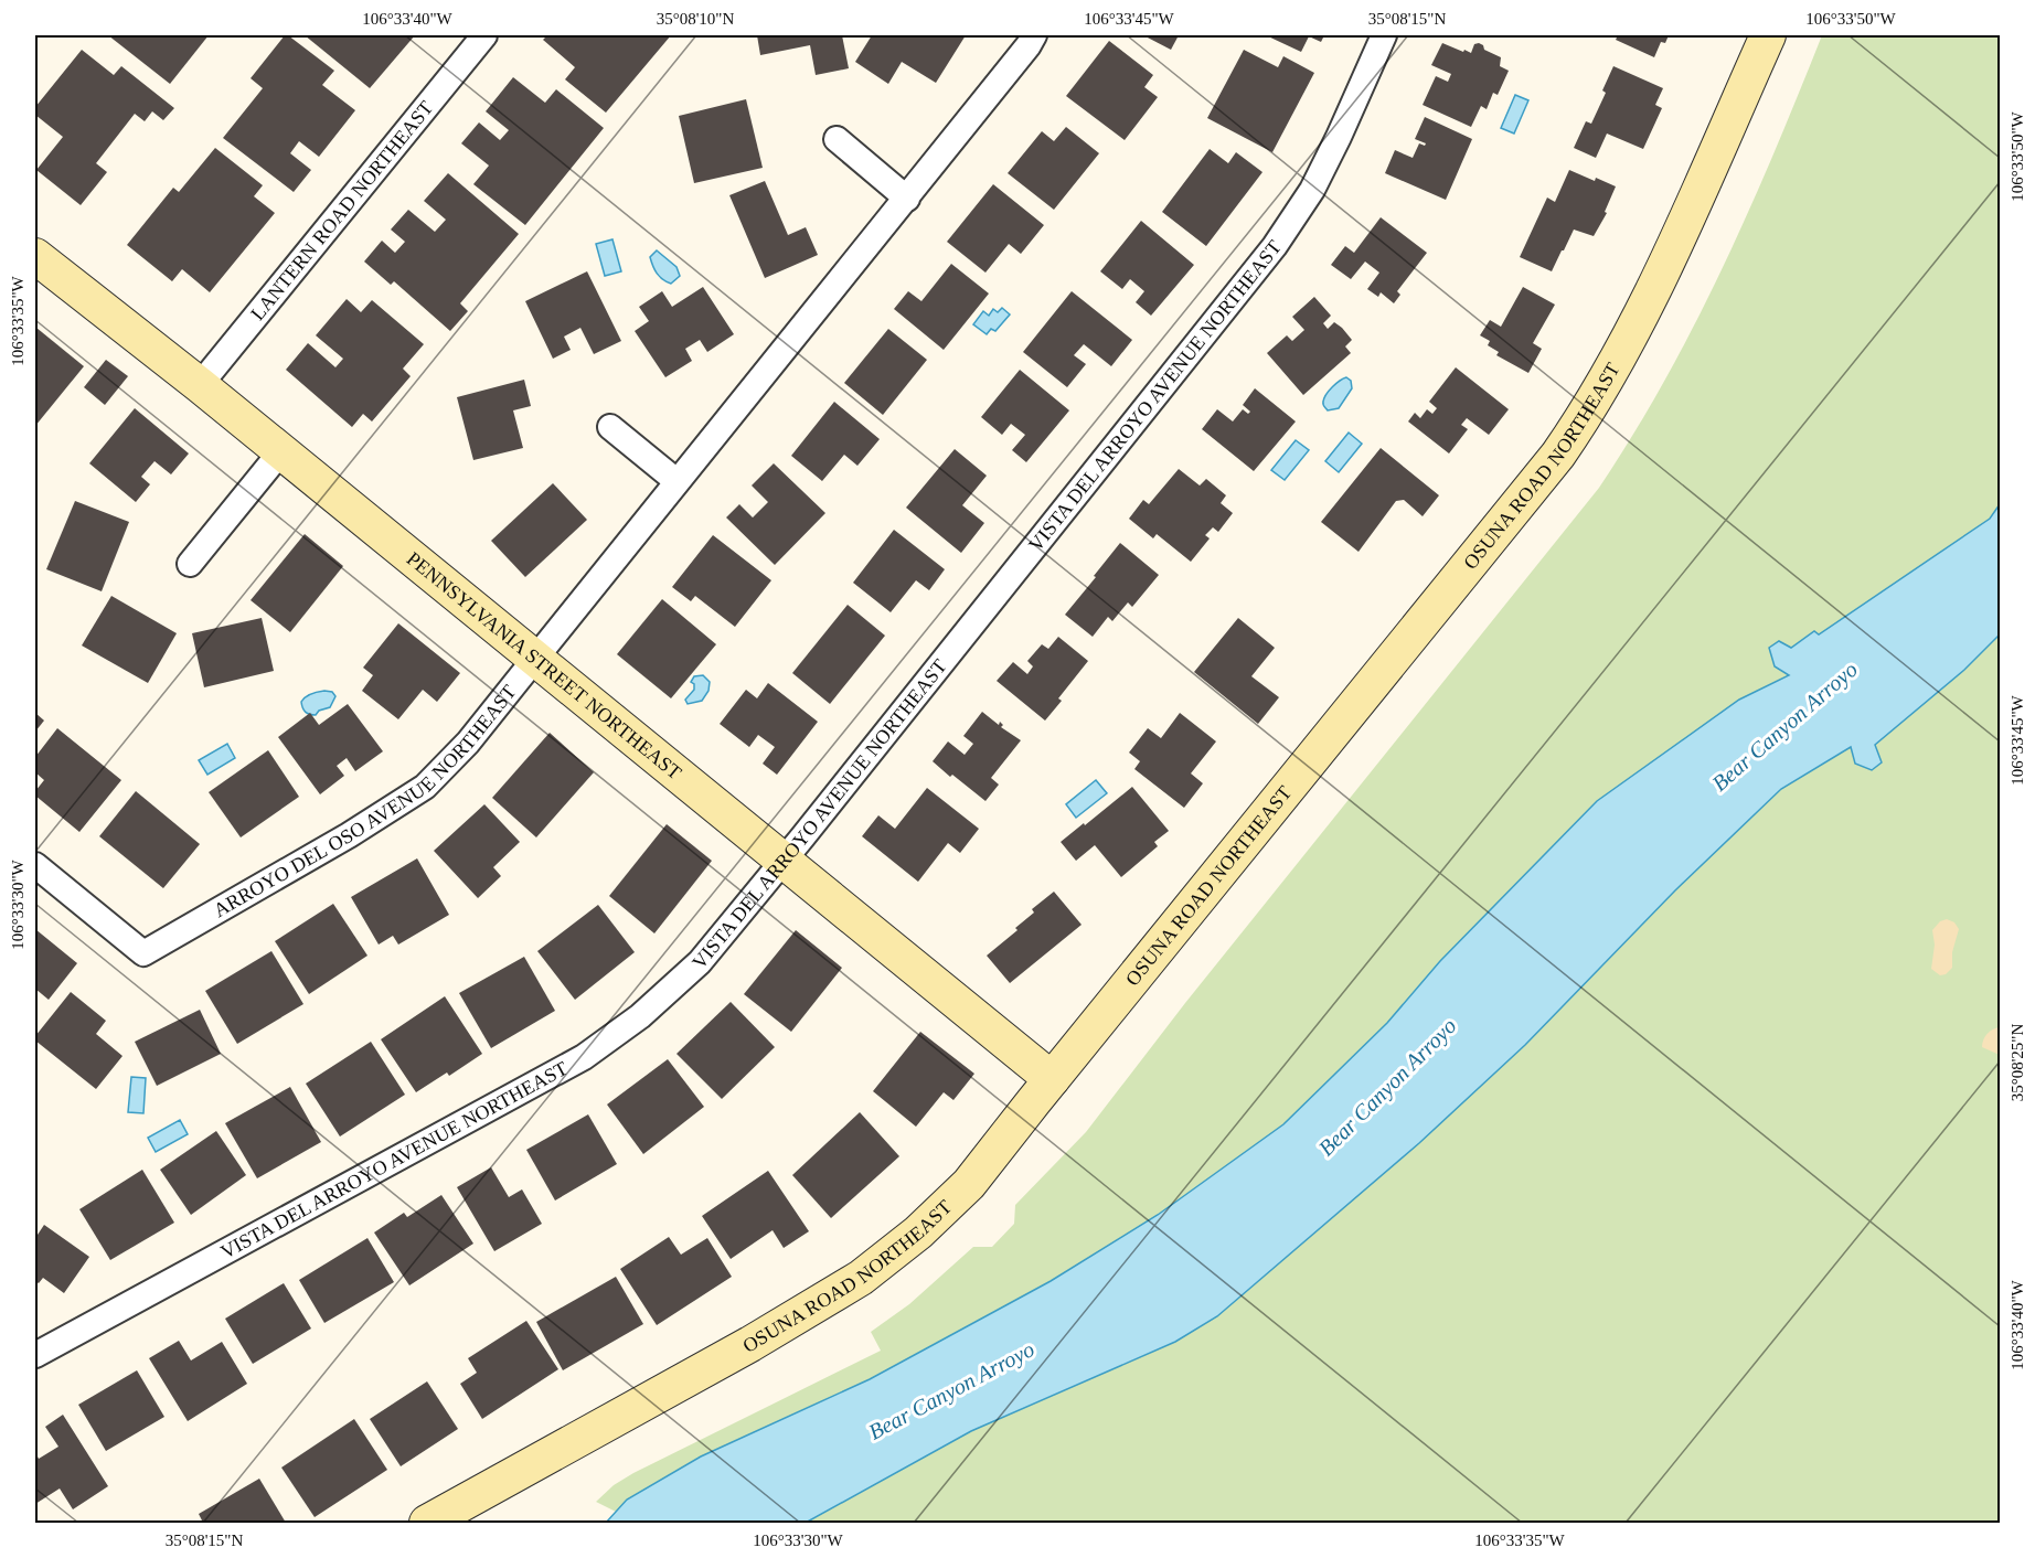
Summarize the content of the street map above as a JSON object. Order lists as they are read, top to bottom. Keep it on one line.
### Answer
{"streets":{"street":["LANTERN ROAD NORTHEAST","VISTA DEL ARROYO AVENUE NORTHEAST","OSUNA ROAD NORTHEAST","PENNSYLVANIA STREET NORTHEAST","ARROYO DEL OSO AVENUE NORTHEAST"]},"crossings":[["LANTERN ROAD NORTHEAST","PENNSYLVANIA STREET NORTHEAST"],["VISTA DEL ARROYO AVENUE NORTHEAST","PENNSYLVANIA STREET NORTHEAST"],["OSUNA ROAD NORTHEAST","PENNSYLVANIA STREET NORTHEAST"],["PENNSYLVANIA STREET NORTHEAST","ARROYO DEL OSO AVENUE NORTHEAST"]],"water":["Bear Canyon Arroyo"],"coordinates":["106°33'40\"W","35°08'10\"N","106°33'45\"W","35°08'15\"N","106°33'50\"W","106°33'35\"W","106°33'30\"W","35°08'25\"N"]}
